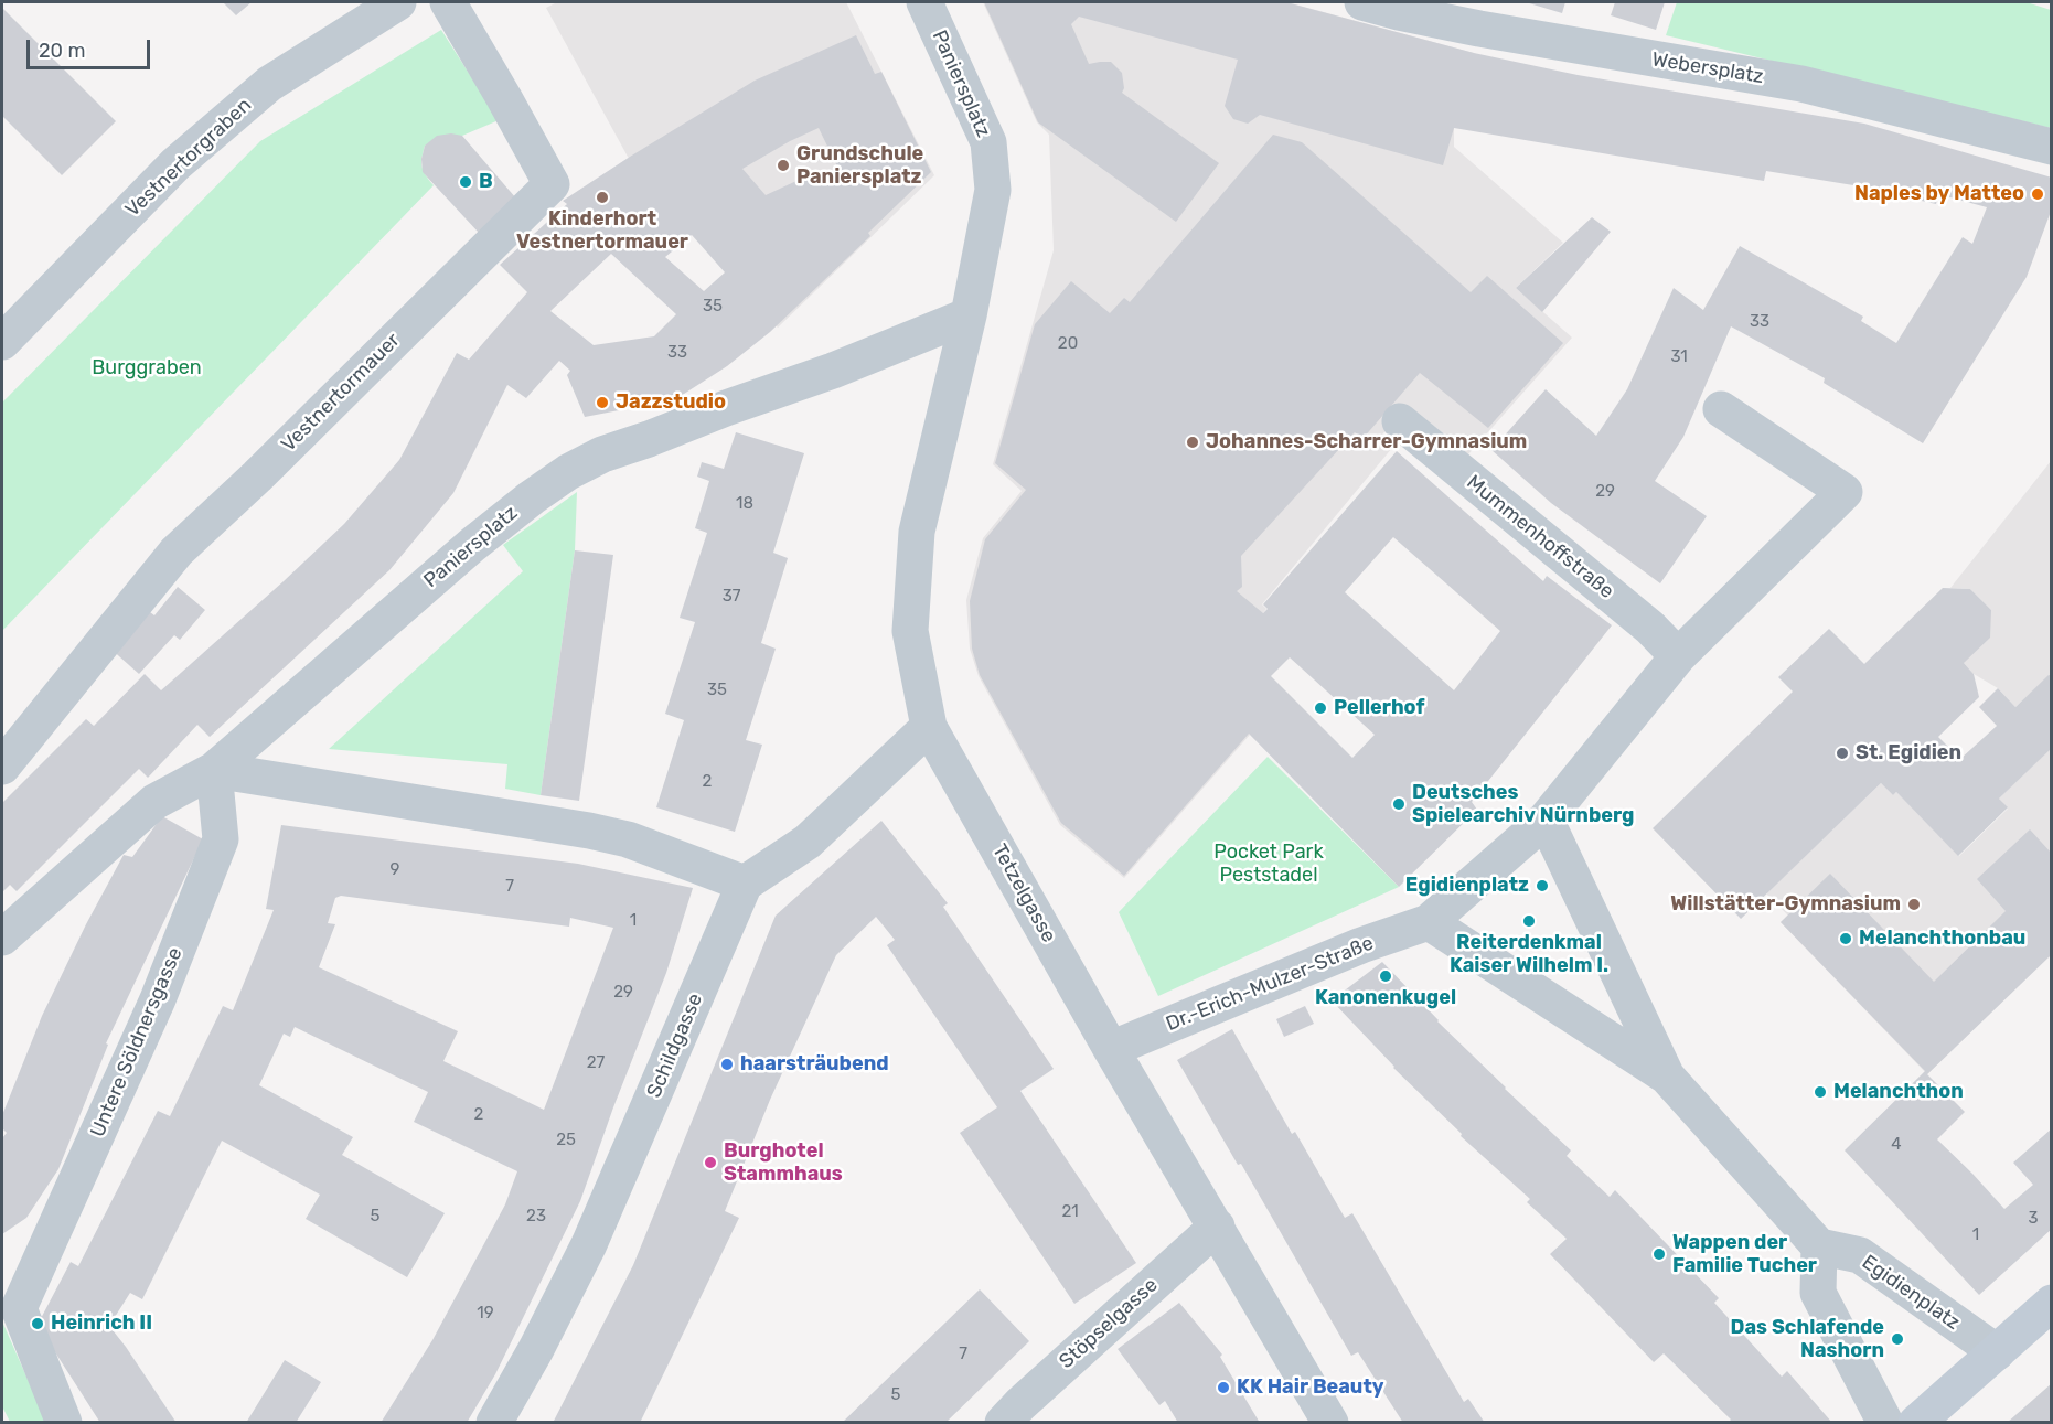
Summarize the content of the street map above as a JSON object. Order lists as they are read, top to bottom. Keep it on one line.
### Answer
{"streets":{"street":["Webersplatz","Paniersplatz","Vestnertorgraben","Vestnertormauer","Mummenhoffstraße","Tetzelgasse","Dr.-Erich-Mulzer-Straße","Untere Söldnersgasse","Schildgasse","Egidienplatz","Stöpselgasse"]},"crossings":[["Paniersplatz","Tetzelgasse"],["Paniersplatz","Untere Söldnersgasse"],["Tetzelgasse","Dr.-Erich-Mulzer-Straße"],["Tetzelgasse","Stöpselgasse"]],"parks":["Burggraben","Pocket Park Peststadel"],"places":["Grundschule Paniersplatz","B","Naples by Matteo","Kinderhort Vestnertormauer","Jazzstudio","Johannes-Scharrer-Gymnasium","Pellerhof","St. Egidien","Deutsches Spielearchiv Nürnberg","Egidienplatz","Willstätter-Gymnasium","Reiterdenkmal Kaiser Wilhelm I.","Melanchthonbau","Kanonenkugel","haarsträubend","Melanchthon","Burghotel Stammhaus","Wappen der Familie Tucher","Heinrich II","Das Schlafende Nashorn","KK Hair Beauty"],"house_numbers":["35","33","20","33","31","29","18","37","35","2","9","7","1","29","27","2","25","4","21","5","23","3","1","19","7","5"],"scale_bar":"20 m"}
